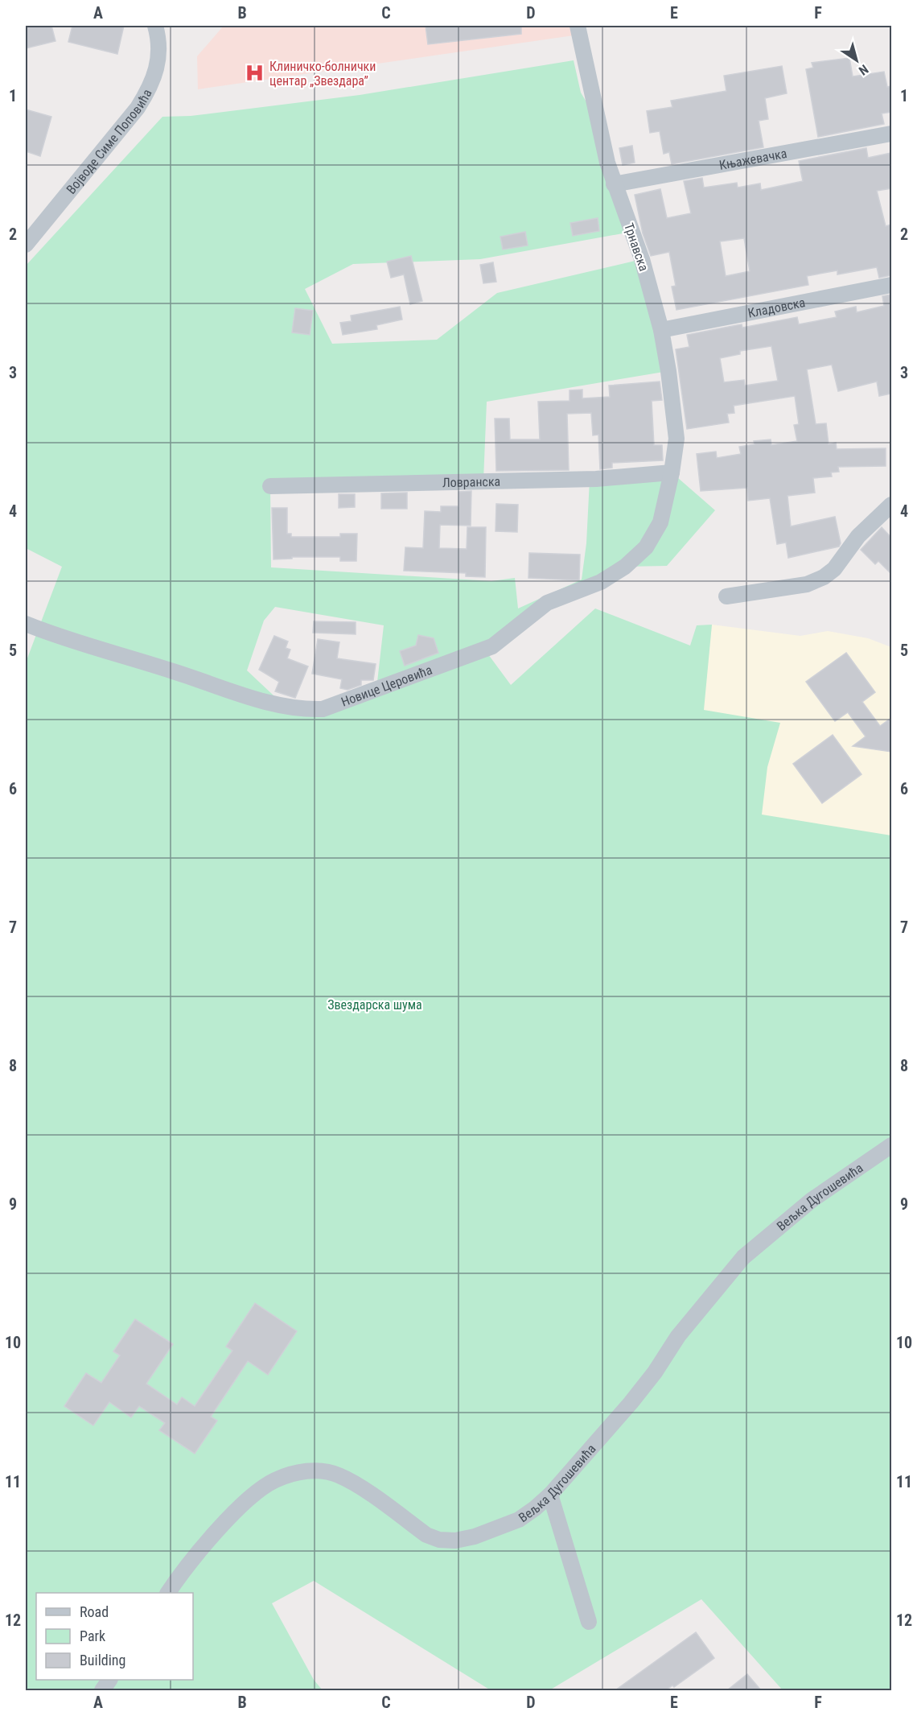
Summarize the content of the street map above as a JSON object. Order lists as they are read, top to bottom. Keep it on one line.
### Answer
{"streets":{"street":["Војводе Симе Поповића","Књажевачка","Трнавска","Кладовска","Ловранска","Новице Церовића","Вељка Дугошевића"]},"crossings":[["Књажевачка","Трнавска"],["Трнавска","Кладовска"],["Трнавска","Ловранска"],["Трнавска","Новице Церовића"],["Ловранска","Новице Церовића"]],"parks":["Звездарска шума"],"places":{"hospital":["Клиничко-болнички центар „Звездара”"]},"legend":["Road","Park","Building"],"north":"bottom right","grid":{"columns":["A","B","C","D","E","F"],"rows":["1","2","3","4","5","6","7","8","9","10","11","12"]}}
